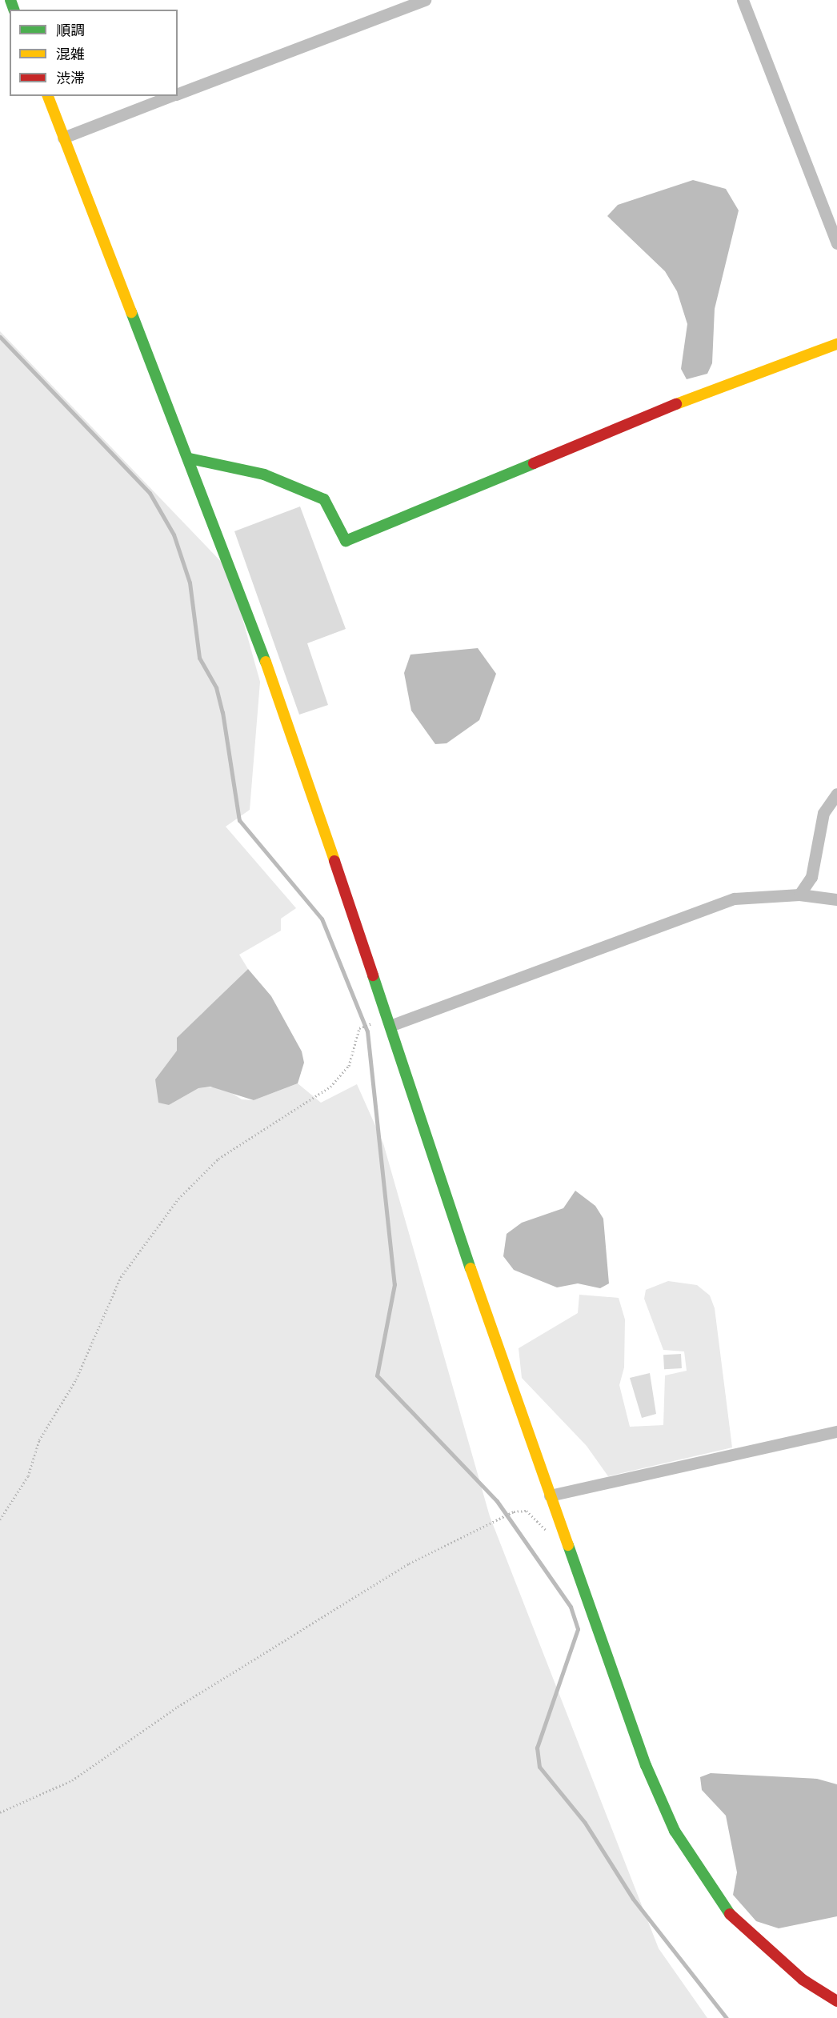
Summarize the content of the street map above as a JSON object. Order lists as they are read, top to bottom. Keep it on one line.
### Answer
{"legend":["順調","混雑","渋滞"]}
